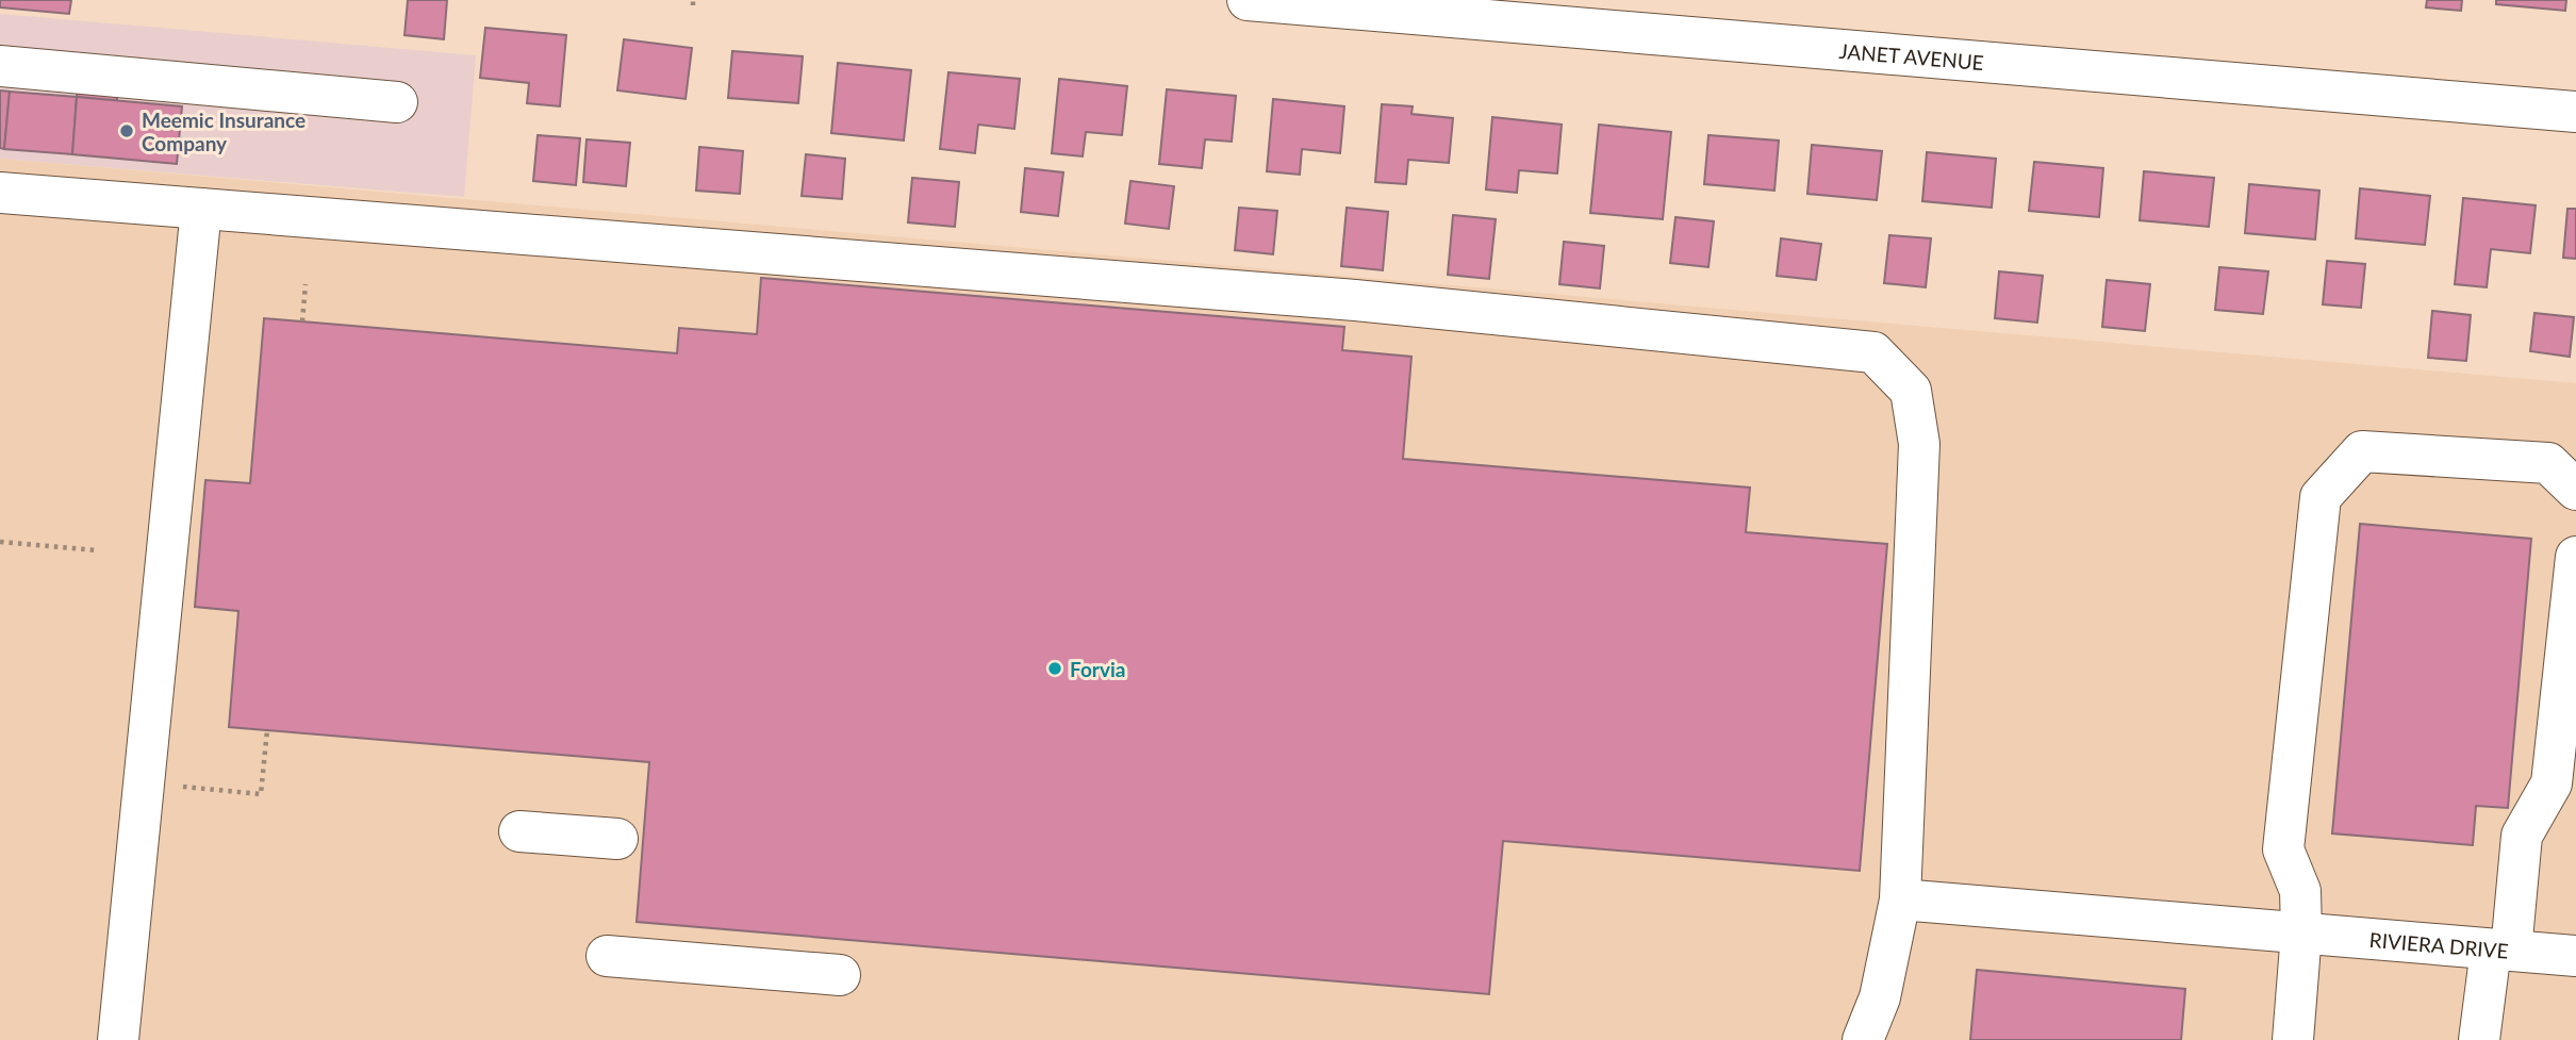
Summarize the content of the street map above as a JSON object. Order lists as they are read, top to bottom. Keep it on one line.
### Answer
{"streets":{"street":["JANET AVENUE","RIVIERA DRIVE"]},"places":["Meemic Insurance Company","Forvia"]}
